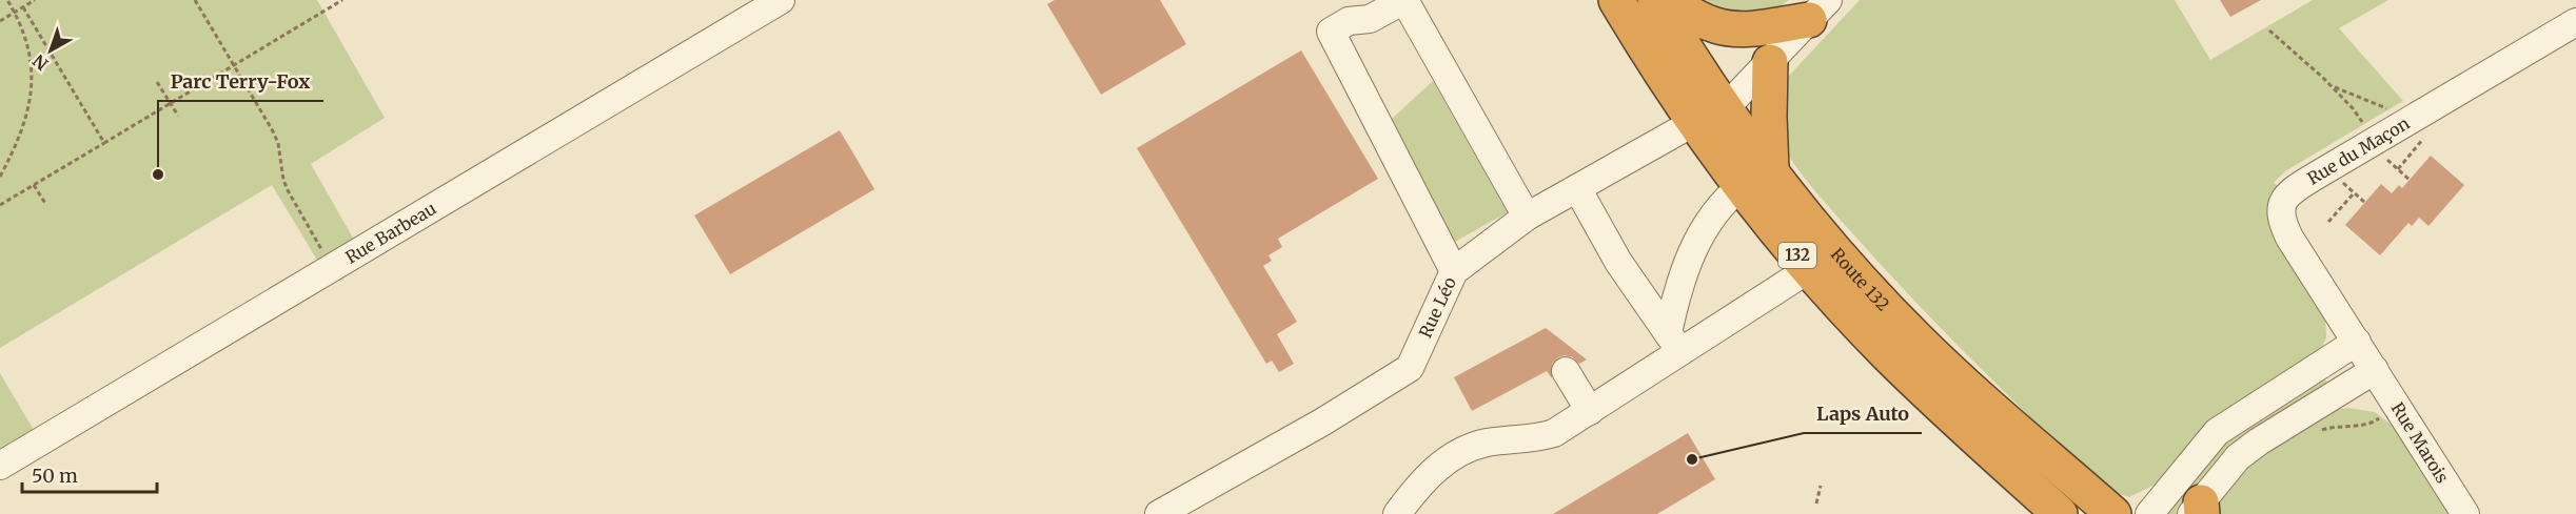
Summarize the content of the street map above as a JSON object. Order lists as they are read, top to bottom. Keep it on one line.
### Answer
{"streets":{"highway":["132","Route 132"],"street":["Rue du Maçon","Rue Barbeau","Rue Léo","Rue Marois"]},"crossings":[["Rue du Maçon","Rue Marois"],["Route 132","Rue Léo"]],"places":["Parc Terry-Fox","Laps Auto"],"scale_bar":"50 m","north":"bottom left"}
